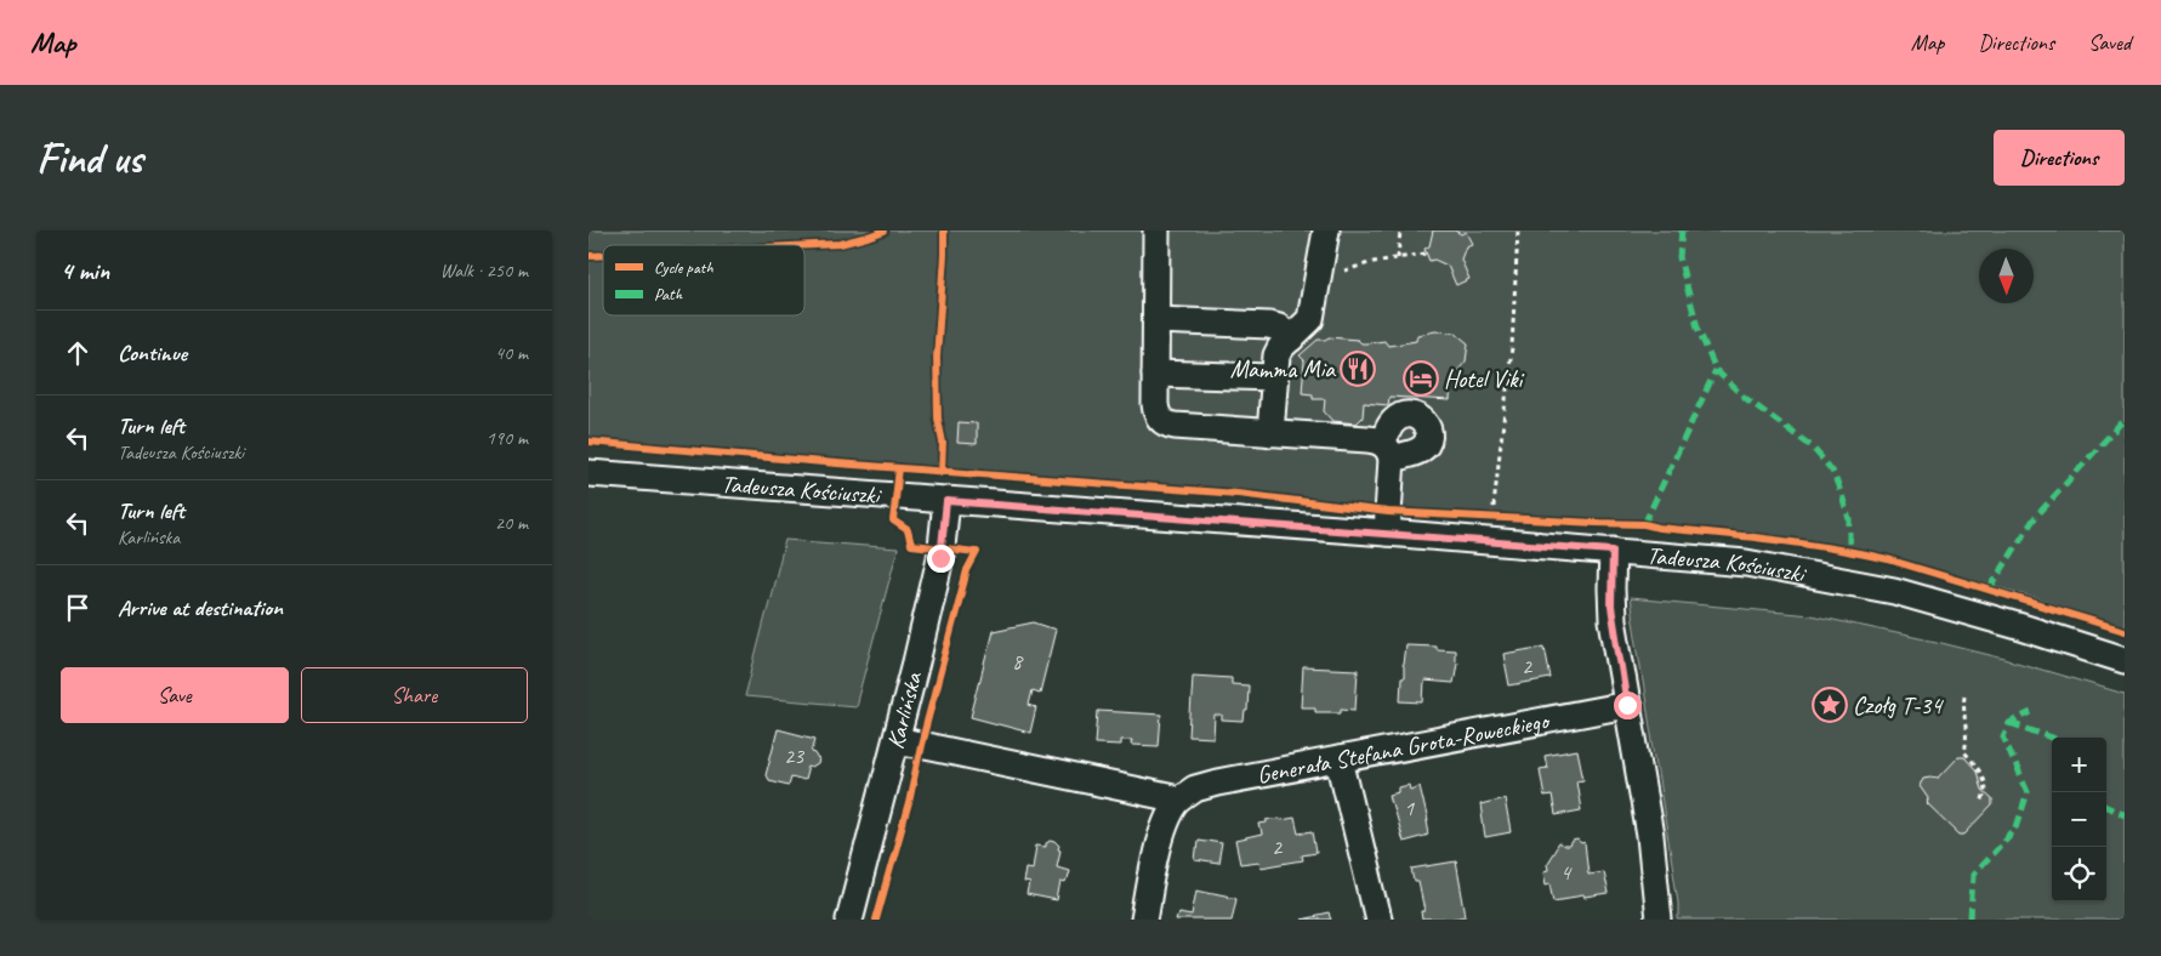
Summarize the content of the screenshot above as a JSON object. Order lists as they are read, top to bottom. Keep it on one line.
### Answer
{"streets":{"street":["Tadeusza Kościuszki","Karlińska","Generała Stefana Grota-Roweckiego"]},"crossings":[["Tadeusza Kościuszki","Karlińska"]],"places":{"restaurant":["Mamma Mia"],"hotel":["Hotel Viki"],"place":["Czołg T-34"]},"house_numbers":["8","2","23","1","2","4"],"legend":["Cycle path","Path"],"north":"bottom","page":{"header":"Map","nav":["Map","Directions","Saved"],"buttons":["Directions",["Save","Share"]],"title":"Find us","heading":["4 min","Walk · 250 m"],"list":[["Continue","40 m"],["Turn left","Tadeusza Kościuszki","190 m"],["Turn left","Karlińska","20 m"],"Arrive at destination"],"map_buttons":["+","−"]}}
